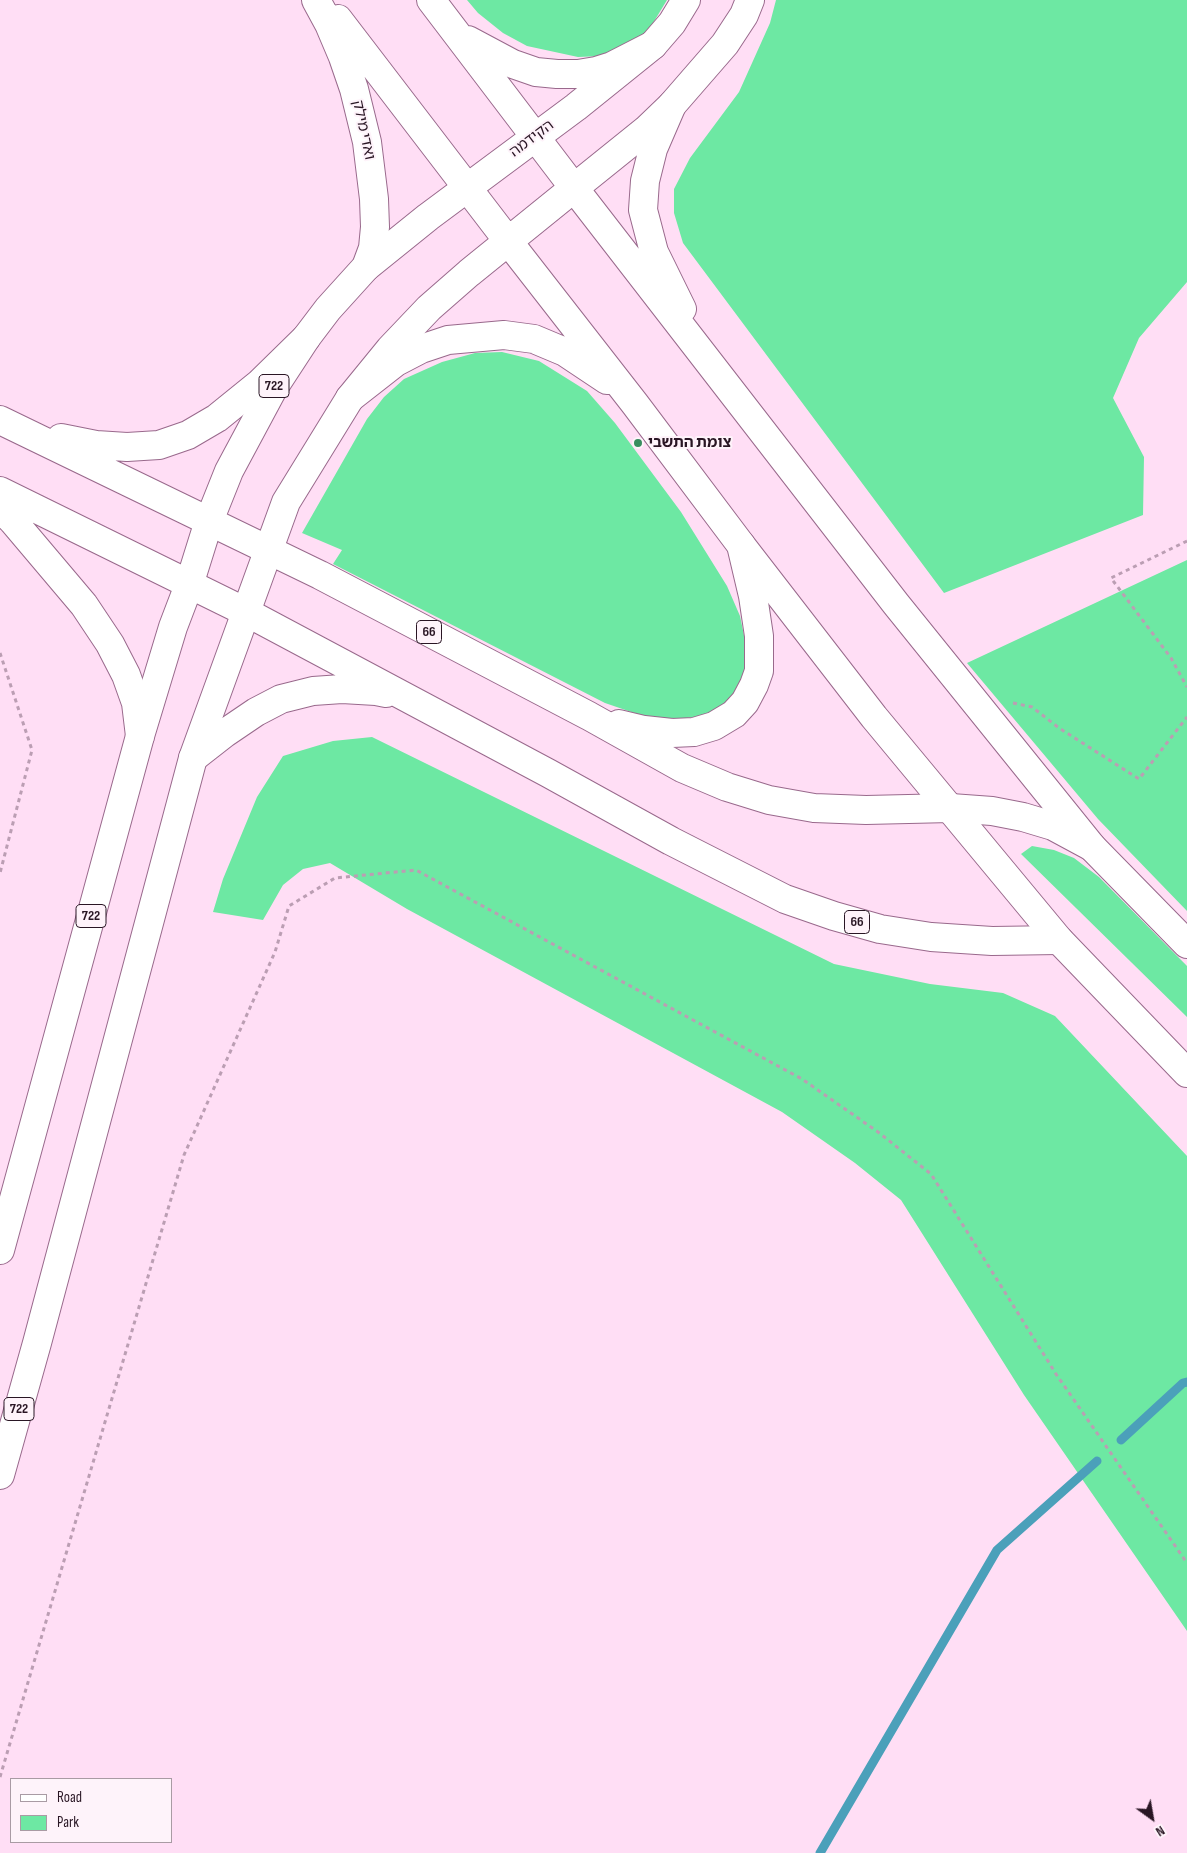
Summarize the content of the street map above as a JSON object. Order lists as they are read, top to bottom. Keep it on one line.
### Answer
{"streets":{"main road":["ואדי מילק","הקידמה","722","66"]},"crossings":[["ואדי מילק","הקידמה"],["ואדי מילק","722"],["הקידמה","722"],["722","66"]],"places":["צומת התשבי"],"legend":["Road","Park"],"north":"bottom right"}
